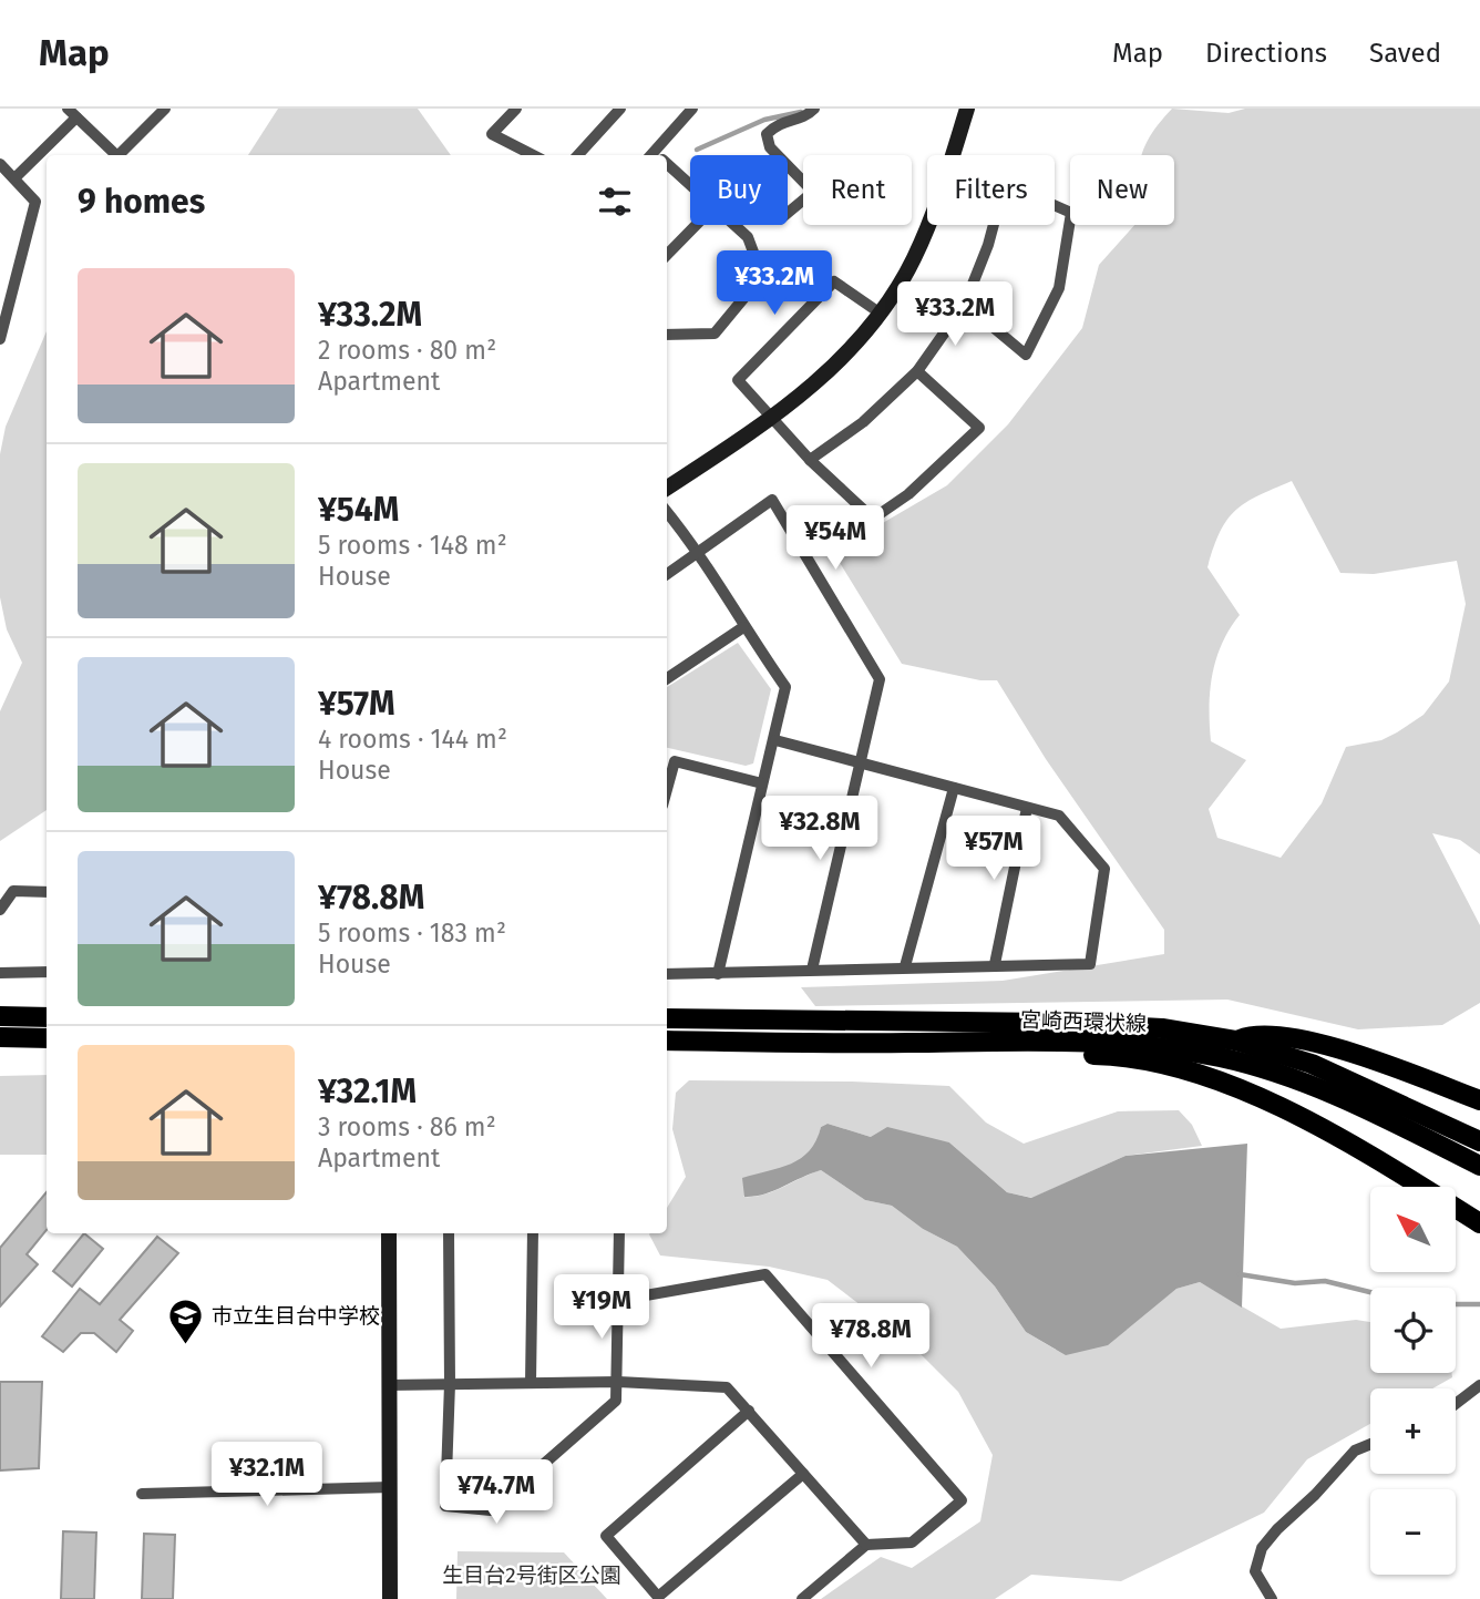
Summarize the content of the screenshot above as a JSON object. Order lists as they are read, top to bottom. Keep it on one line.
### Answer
{"streets":{"main road":["宮崎西環状線"]},"parks":["生目台2号街区公園"],"places":{"school or university":["市立生目台中学校"]},"north":"top left","page":{"header":"Map","nav":["Map","Directions","Saved"],"chip":["Buy","Rent","Filters","New"],"heading":"9 homes","list":[{"name":"¥33.2M","note":"2 rooms · 80 m² · Apartment"},{"name":"¥54M","note":"5 rooms · 148 m² · House"},{"name":"¥57M","note":"4 rooms · 144 m² · House"},{"name":"¥78.8M","note":"5 rooms · 183 m² · House"},{"name":"¥32.1M","note":"3 rooms · 86 m² · Apartment"}],"price":["¥33.2M","¥33.2M","¥54M","¥32.8M","¥57M","¥19M","¥78.8M","¥32.1M","¥74.7M"],"map_buttons":["+","−"]}}
